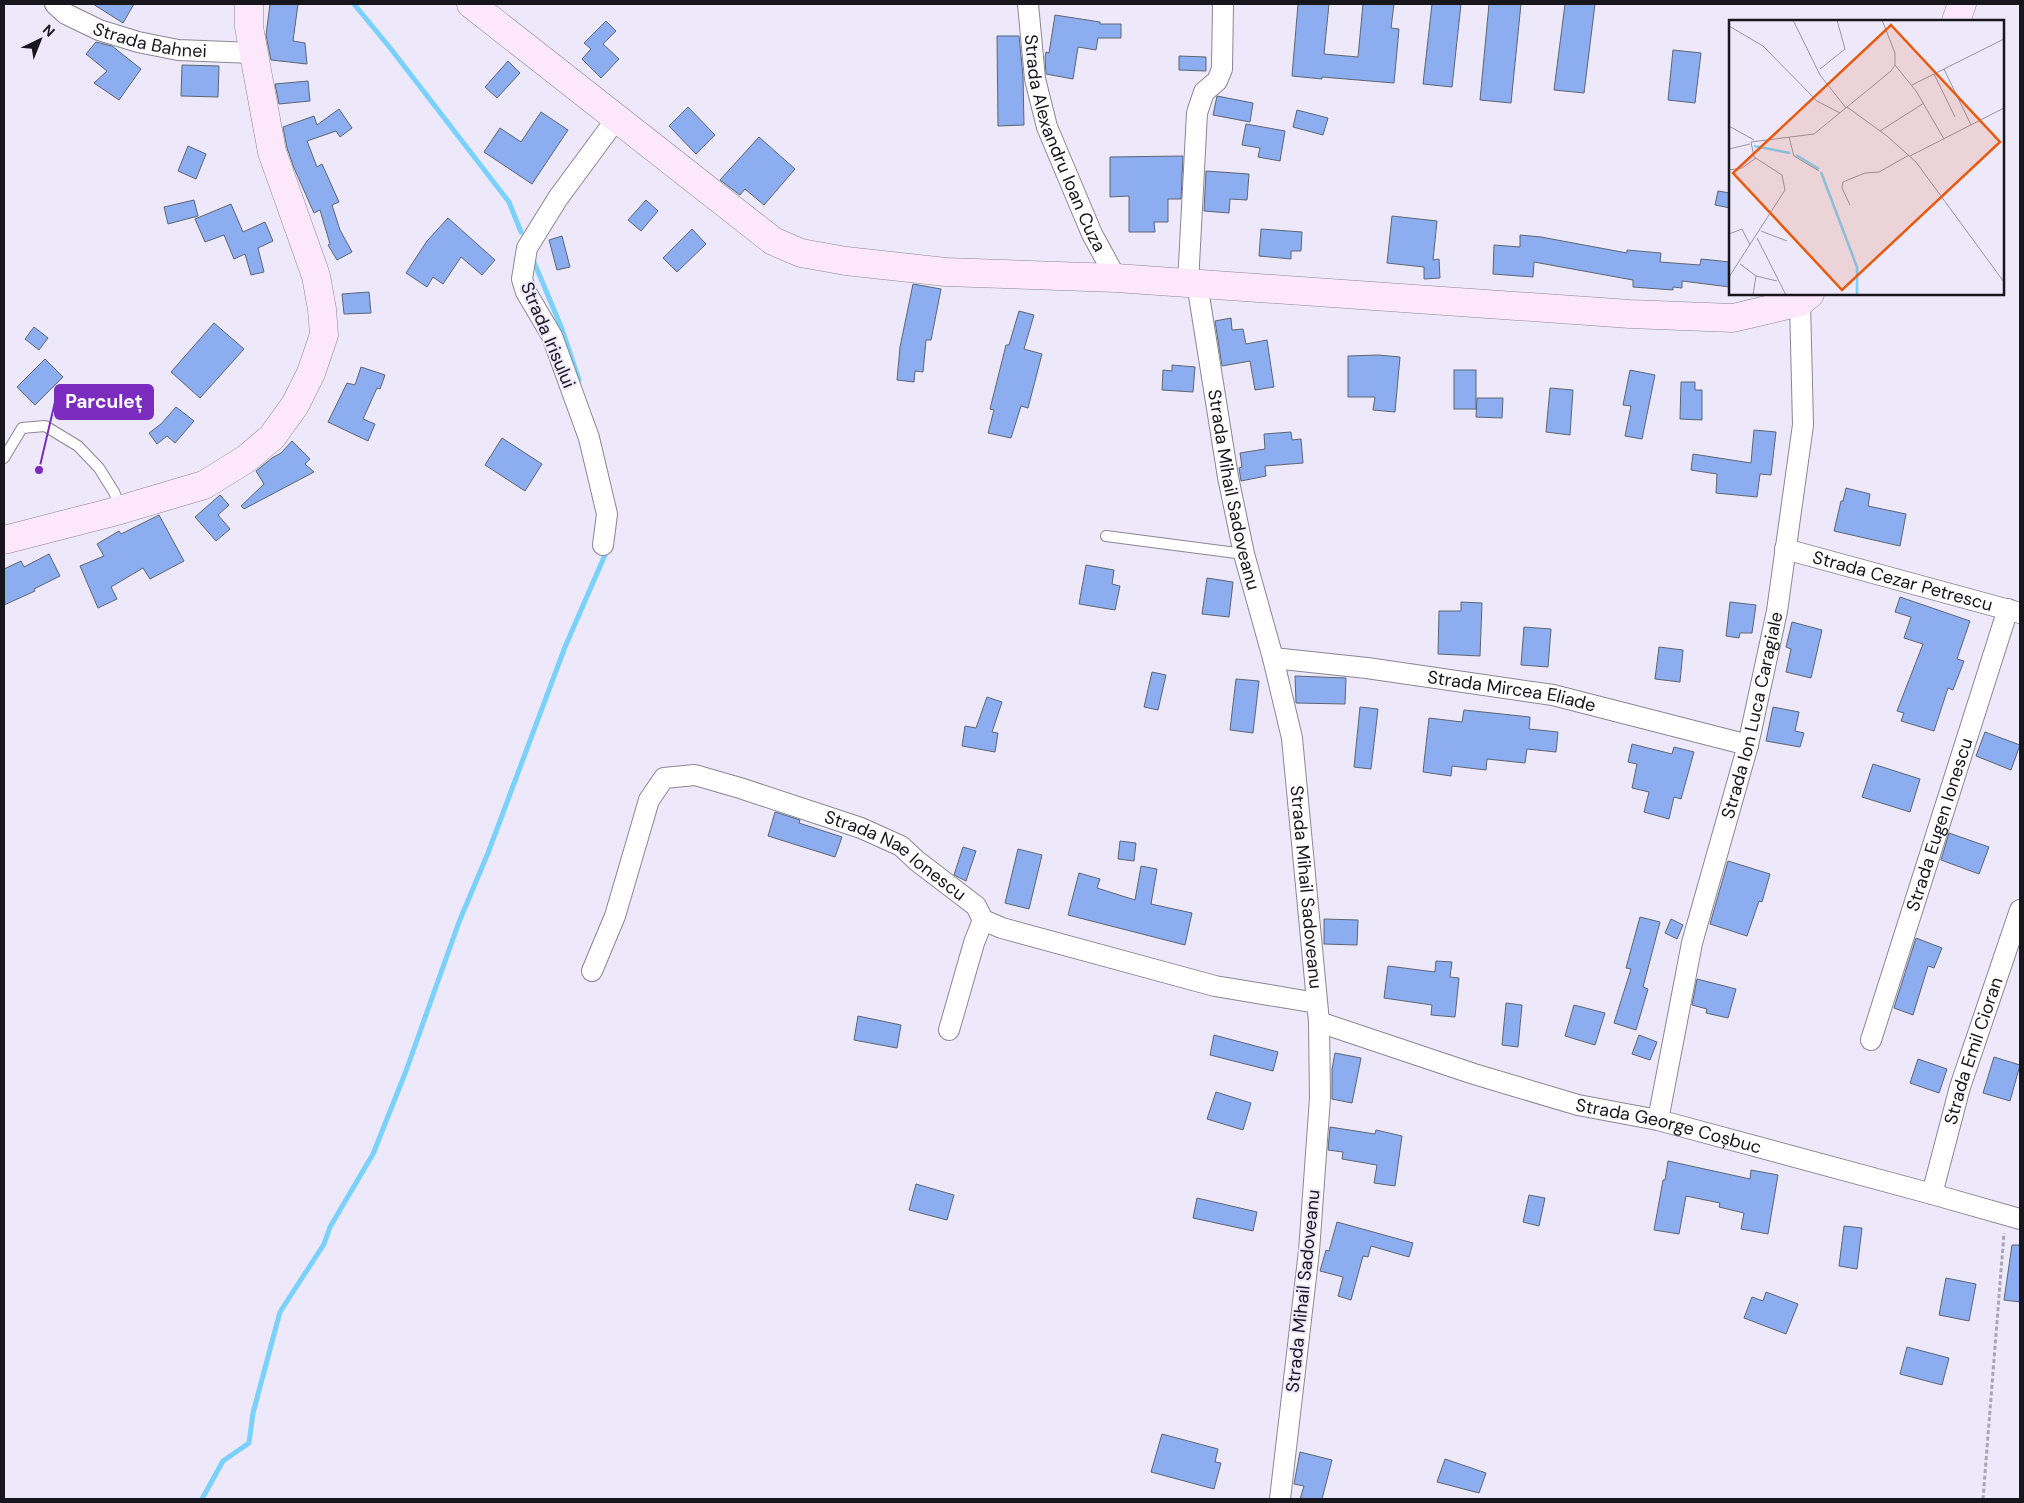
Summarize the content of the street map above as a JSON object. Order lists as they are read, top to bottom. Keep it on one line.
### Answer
{"streets":{"street":["Strada Bahnei","Strada Alexandru Ioan Cuza","Strada Irisului","Strada Mihail Sadoveanu","Strada Cezar Petrescu","Strada Mircea Eliade","Strada Ion Luca Caragiale","Strada Eugen Ionescu","Strada Nae Ionescu","Strada Emil Cioran","Strada George Coșbuc"]},"crossings":[["Strada Mihail Sadoveanu","Strada Mircea Eliade"],["Strada Mihail Sadoveanu","Strada George Coșbuc"],["Strada Cezar Petrescu","Strada Ion Luca Caragiale"],["Strada Cezar Petrescu","Strada Eugen Ionescu"],["Strada Mircea Eliade","Strada Ion Luca Caragiale"],["Strada Ion Luca Caragiale","Strada George Coșbuc"],["Strada Emil Cioran","Strada George Coșbuc"]],"places":["Parculeț"],"north":"top right"}
